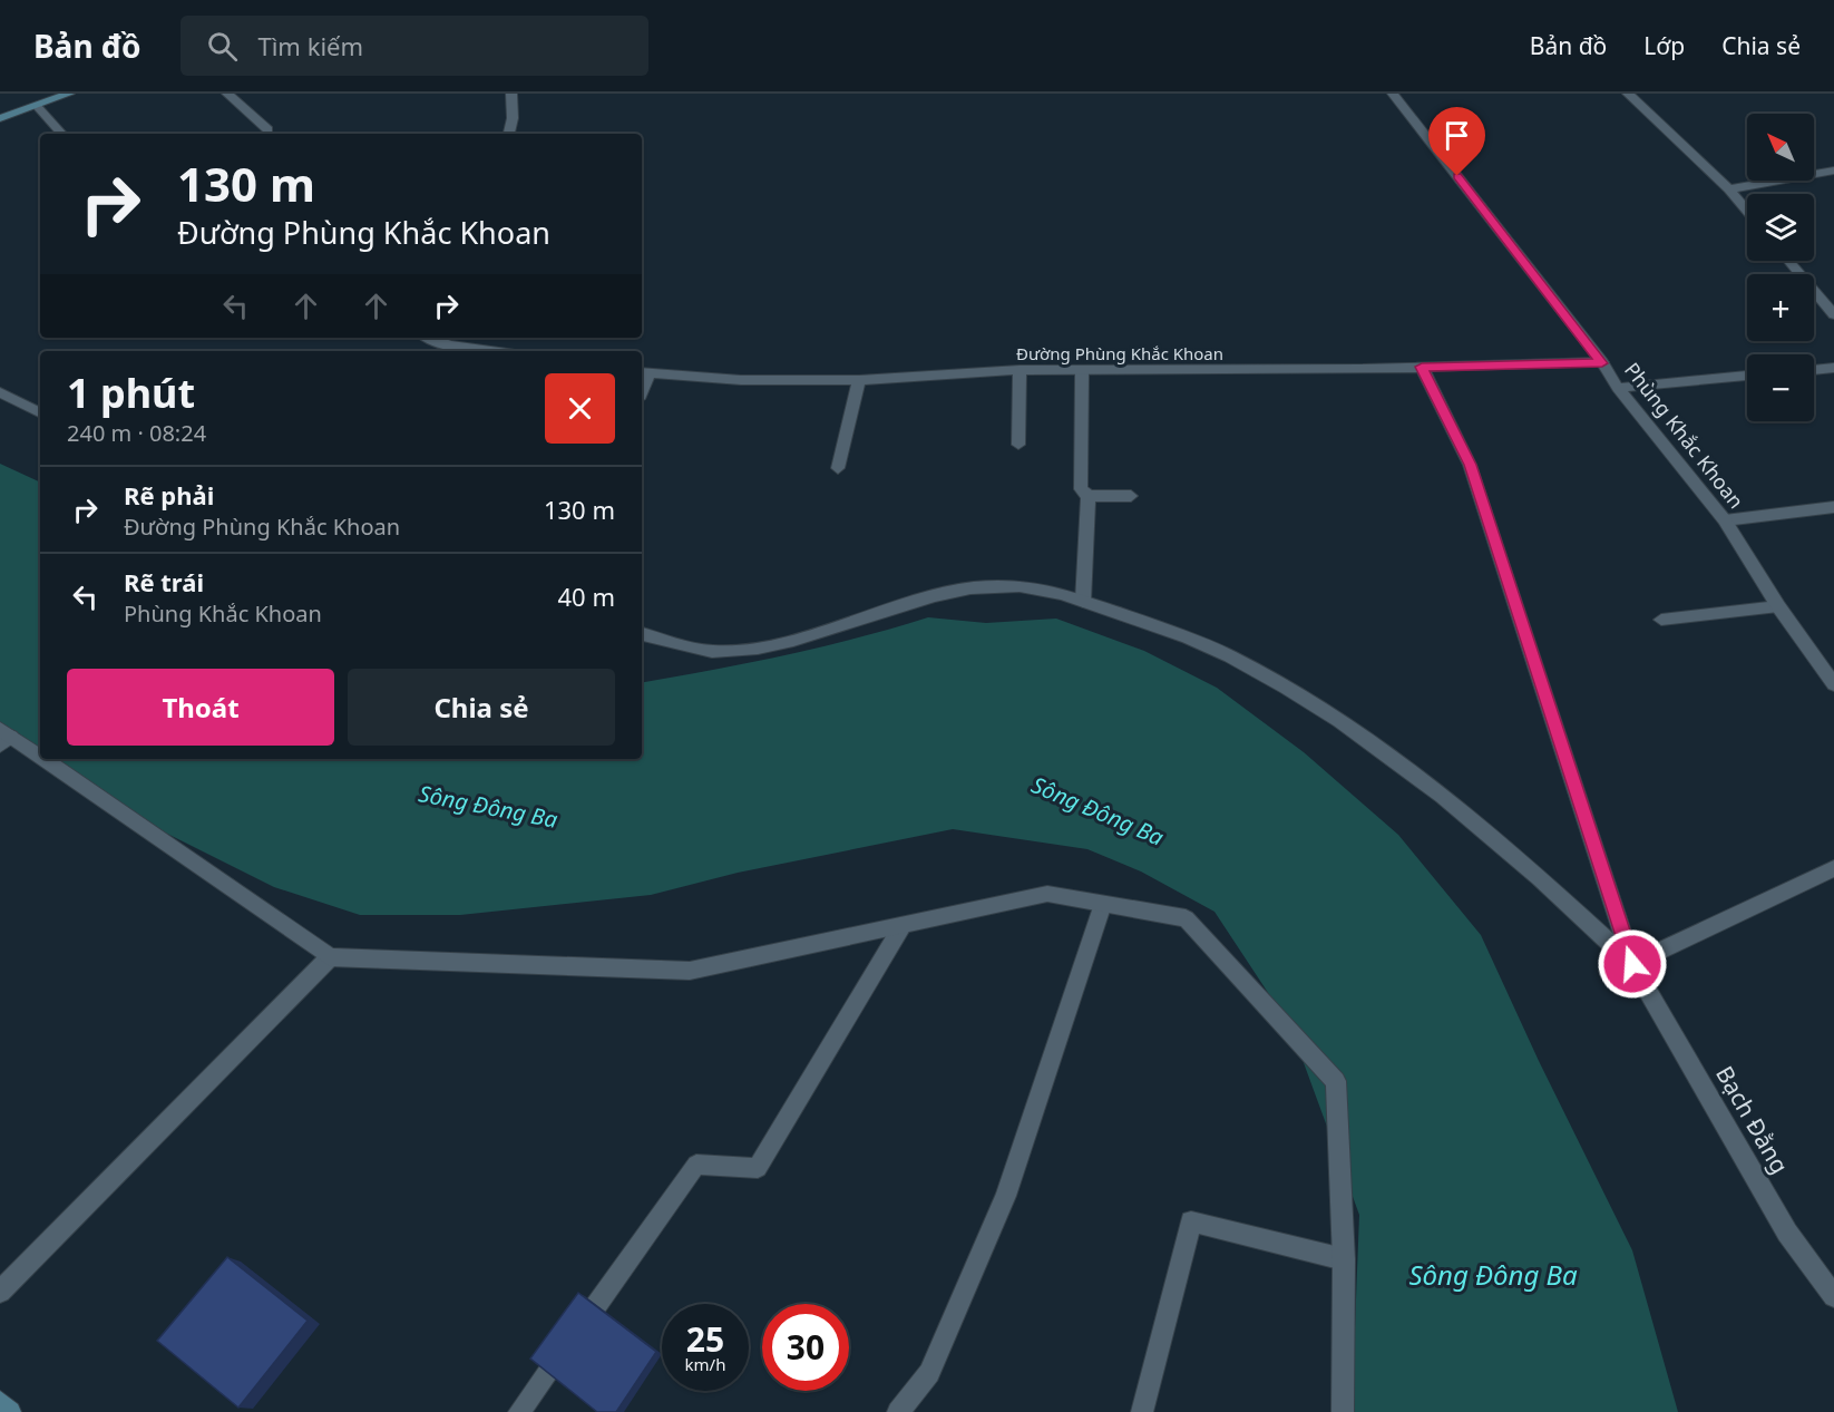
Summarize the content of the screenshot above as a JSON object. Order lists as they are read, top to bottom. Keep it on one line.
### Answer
{"streets":{"street":["Đường Phùng Khắc Khoan","Phùng Khắc Khoan","Bạch Đằng"]},"crossings":[["Đường Phùng Khắc Khoan","Phùng Khắc Khoan"]],"water":["Sông Đông Ba"],"north":"top left","page":{"header":"Bản đồ","search":"Tìm kiếm","nav":["Bản đồ","Lớp","Chia sẻ"],"map_buttons":["+","−"],"turn":["130 m","Đường Phùng Khắc Khoan"],"heading":["1 phút","240 m · 08:24"],"list":[{"name":"Rẽ phải","note":"Đường Phùng Khắc Khoan","value":"130 m"},{"name":"Rẽ trái","note":"Phùng Khắc Khoan","value":"40 m"}],"buttons":["Thoát","Chia sẻ"],"speed":"25 km/h","limit":"30"}}
